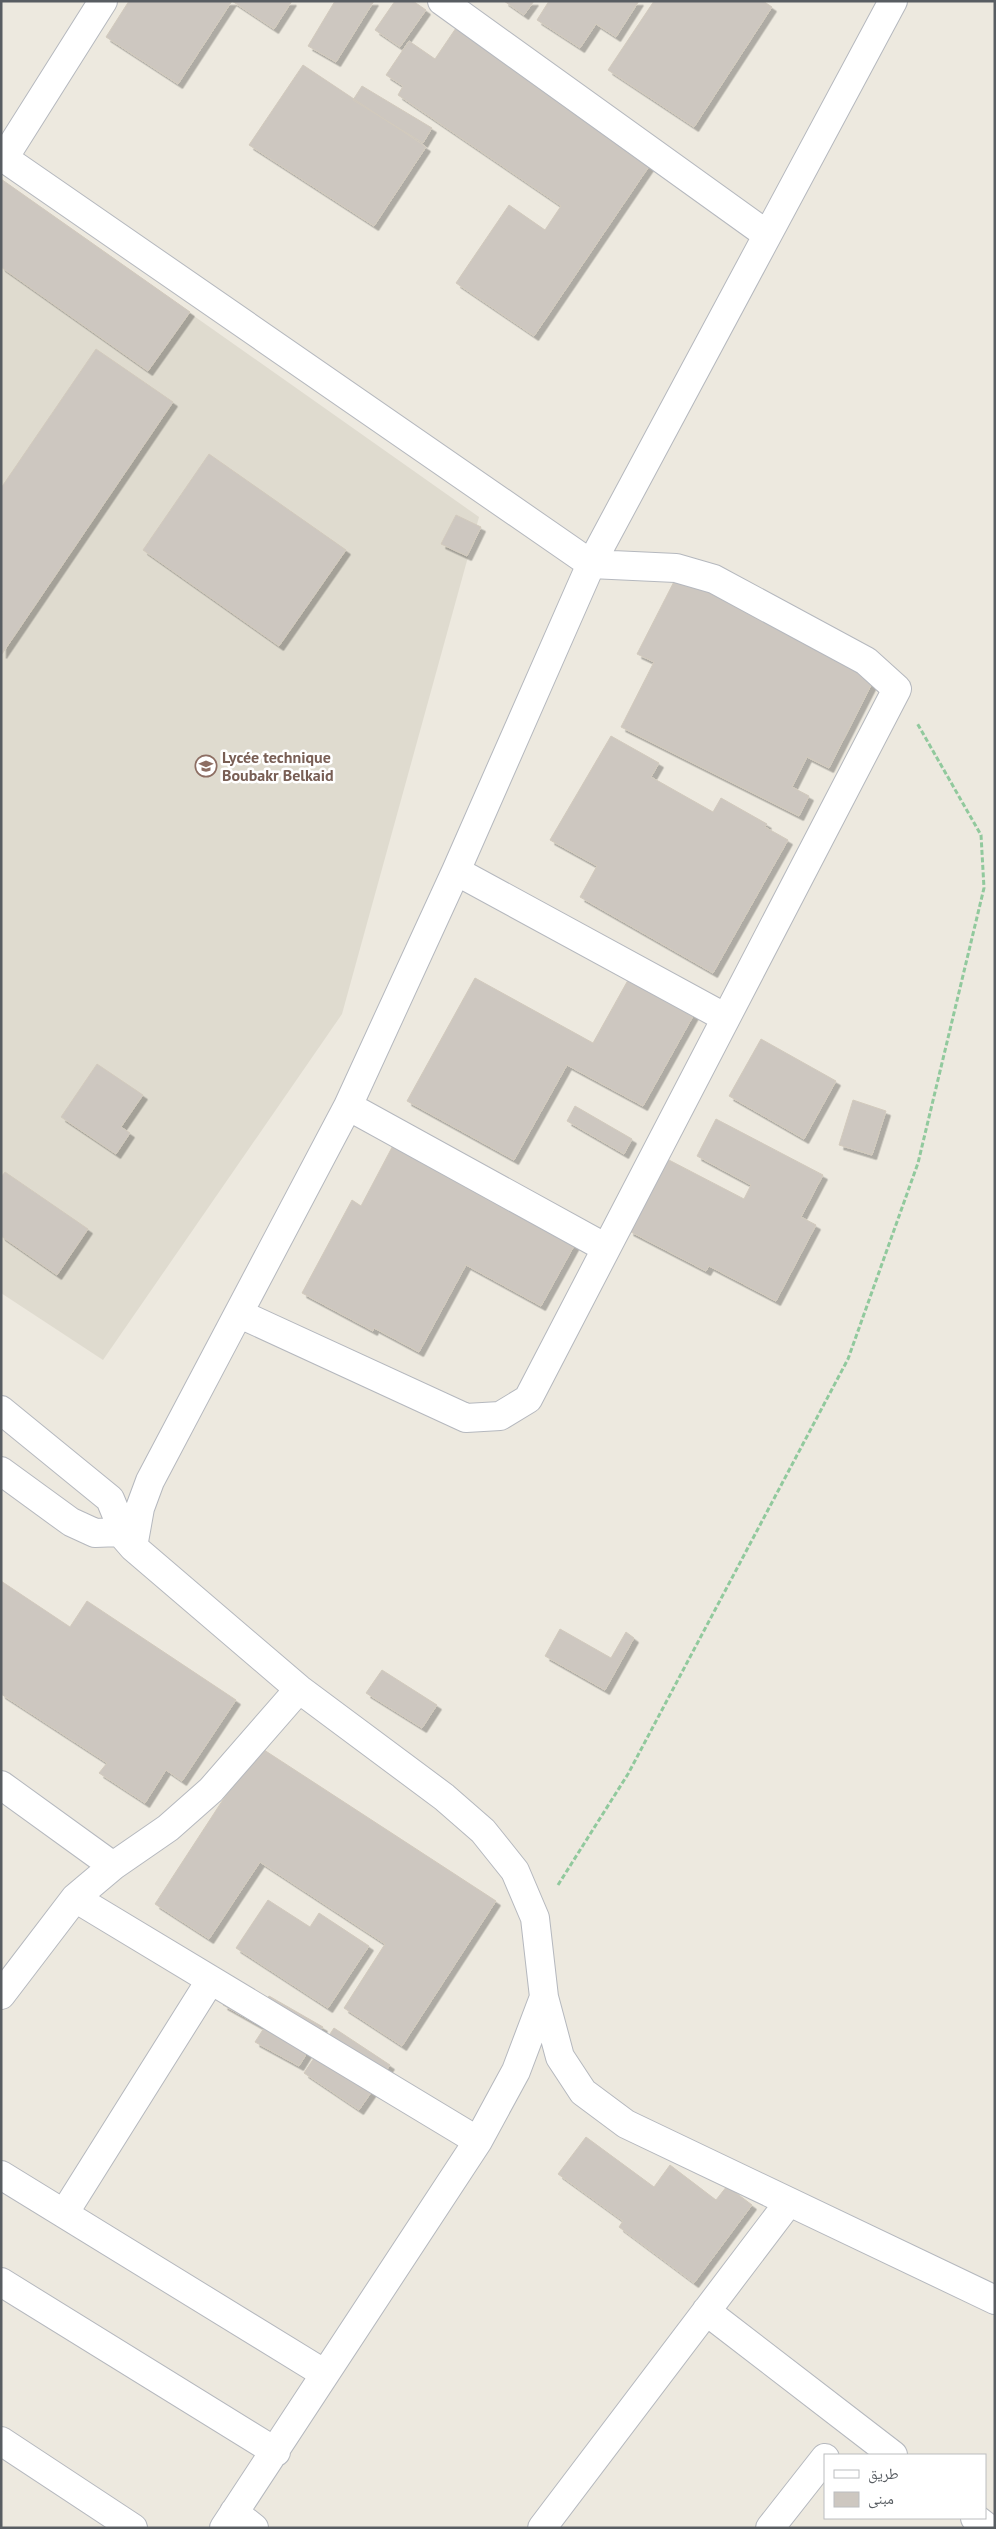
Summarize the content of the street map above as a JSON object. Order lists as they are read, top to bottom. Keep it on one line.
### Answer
{"places":{"school or university":["Lycée technique Boubakr Belkaid"]},"legend":["طريق","مبنى"]}
